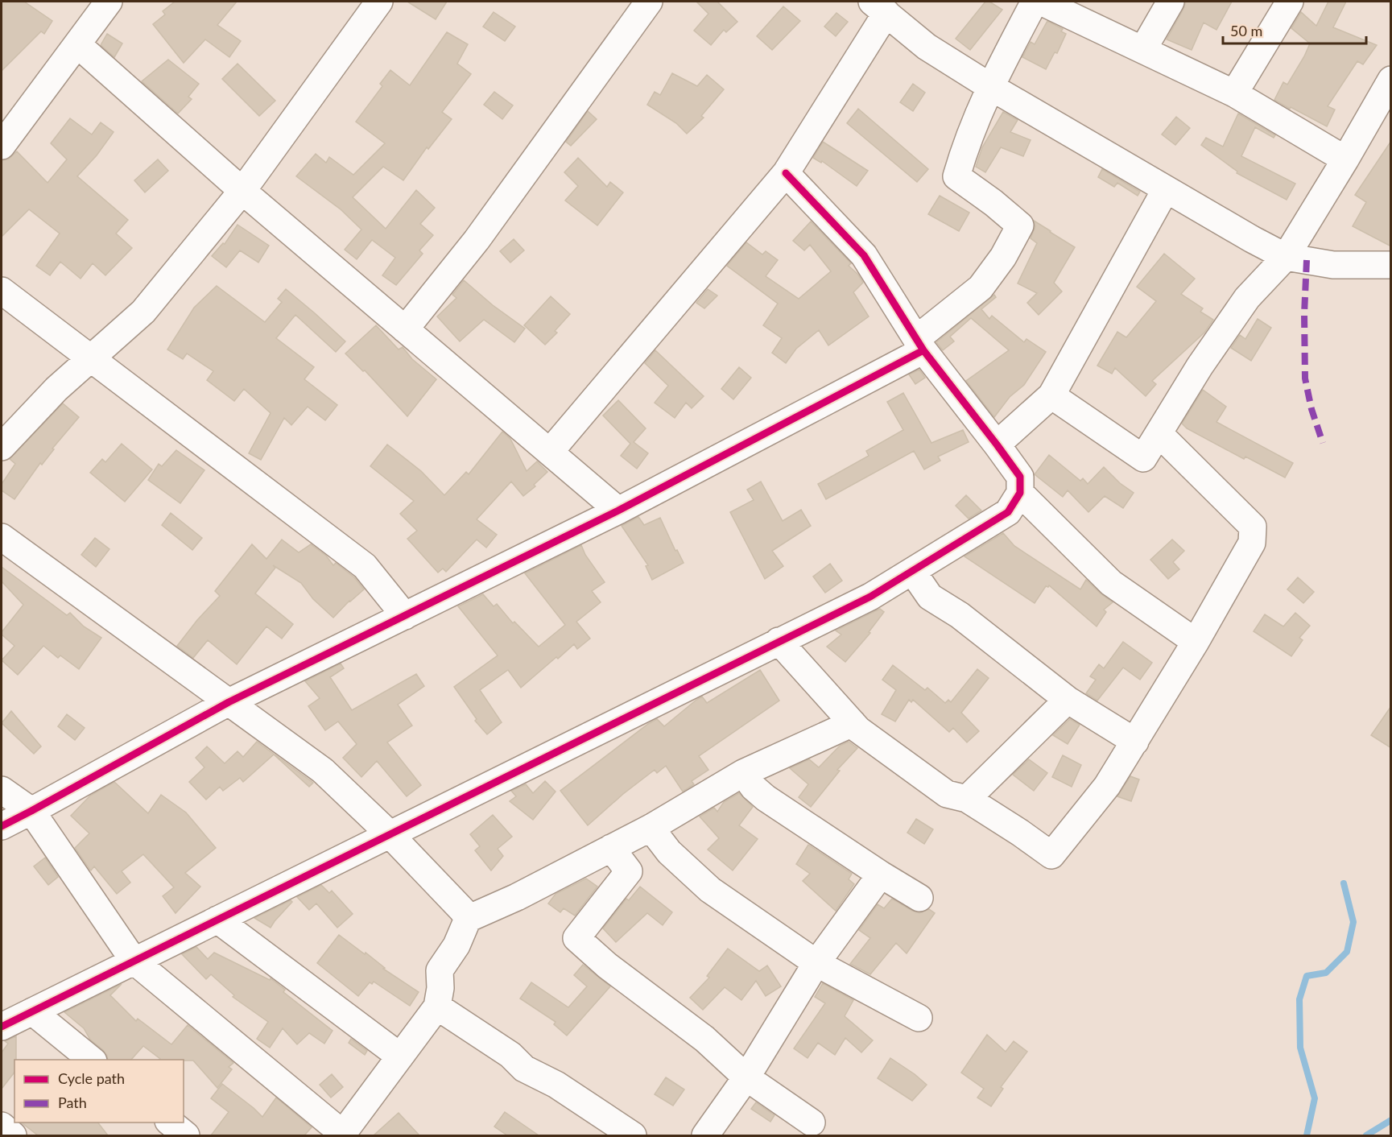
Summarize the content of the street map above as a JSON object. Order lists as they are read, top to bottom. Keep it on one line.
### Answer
{"legend":["Cycle path","Path"],"scale_bar":"50 m"}
